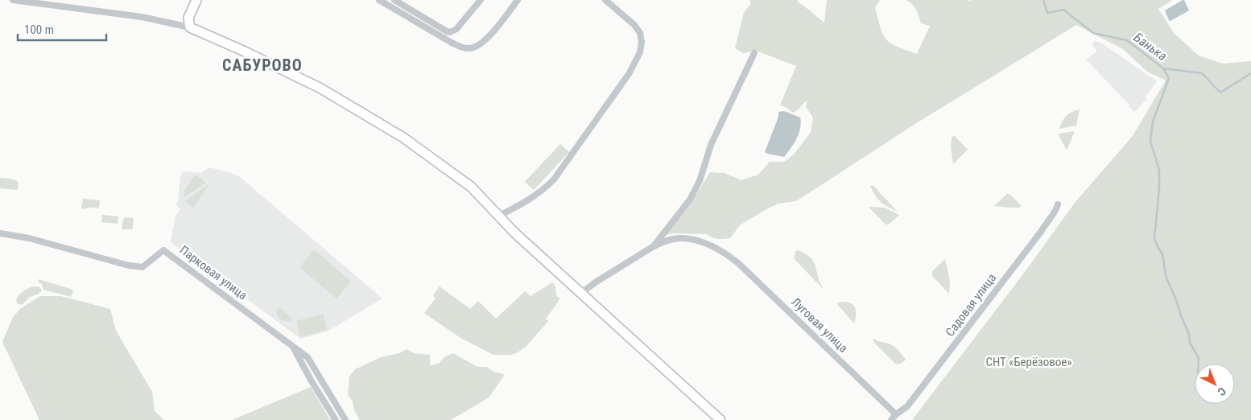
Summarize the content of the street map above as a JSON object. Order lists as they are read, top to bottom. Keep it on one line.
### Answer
{"streets":{"street":["Парковая улица","Садовая улица","Луговая улица"]},"crossings":[["Садовая улица","Луговая улица"]],"districts":["САБУРОВО"],"water":["Банька"],"parks":["СНТ «Берёзовое»"],"scale_bar":"100 m","north":"bottom right"}
